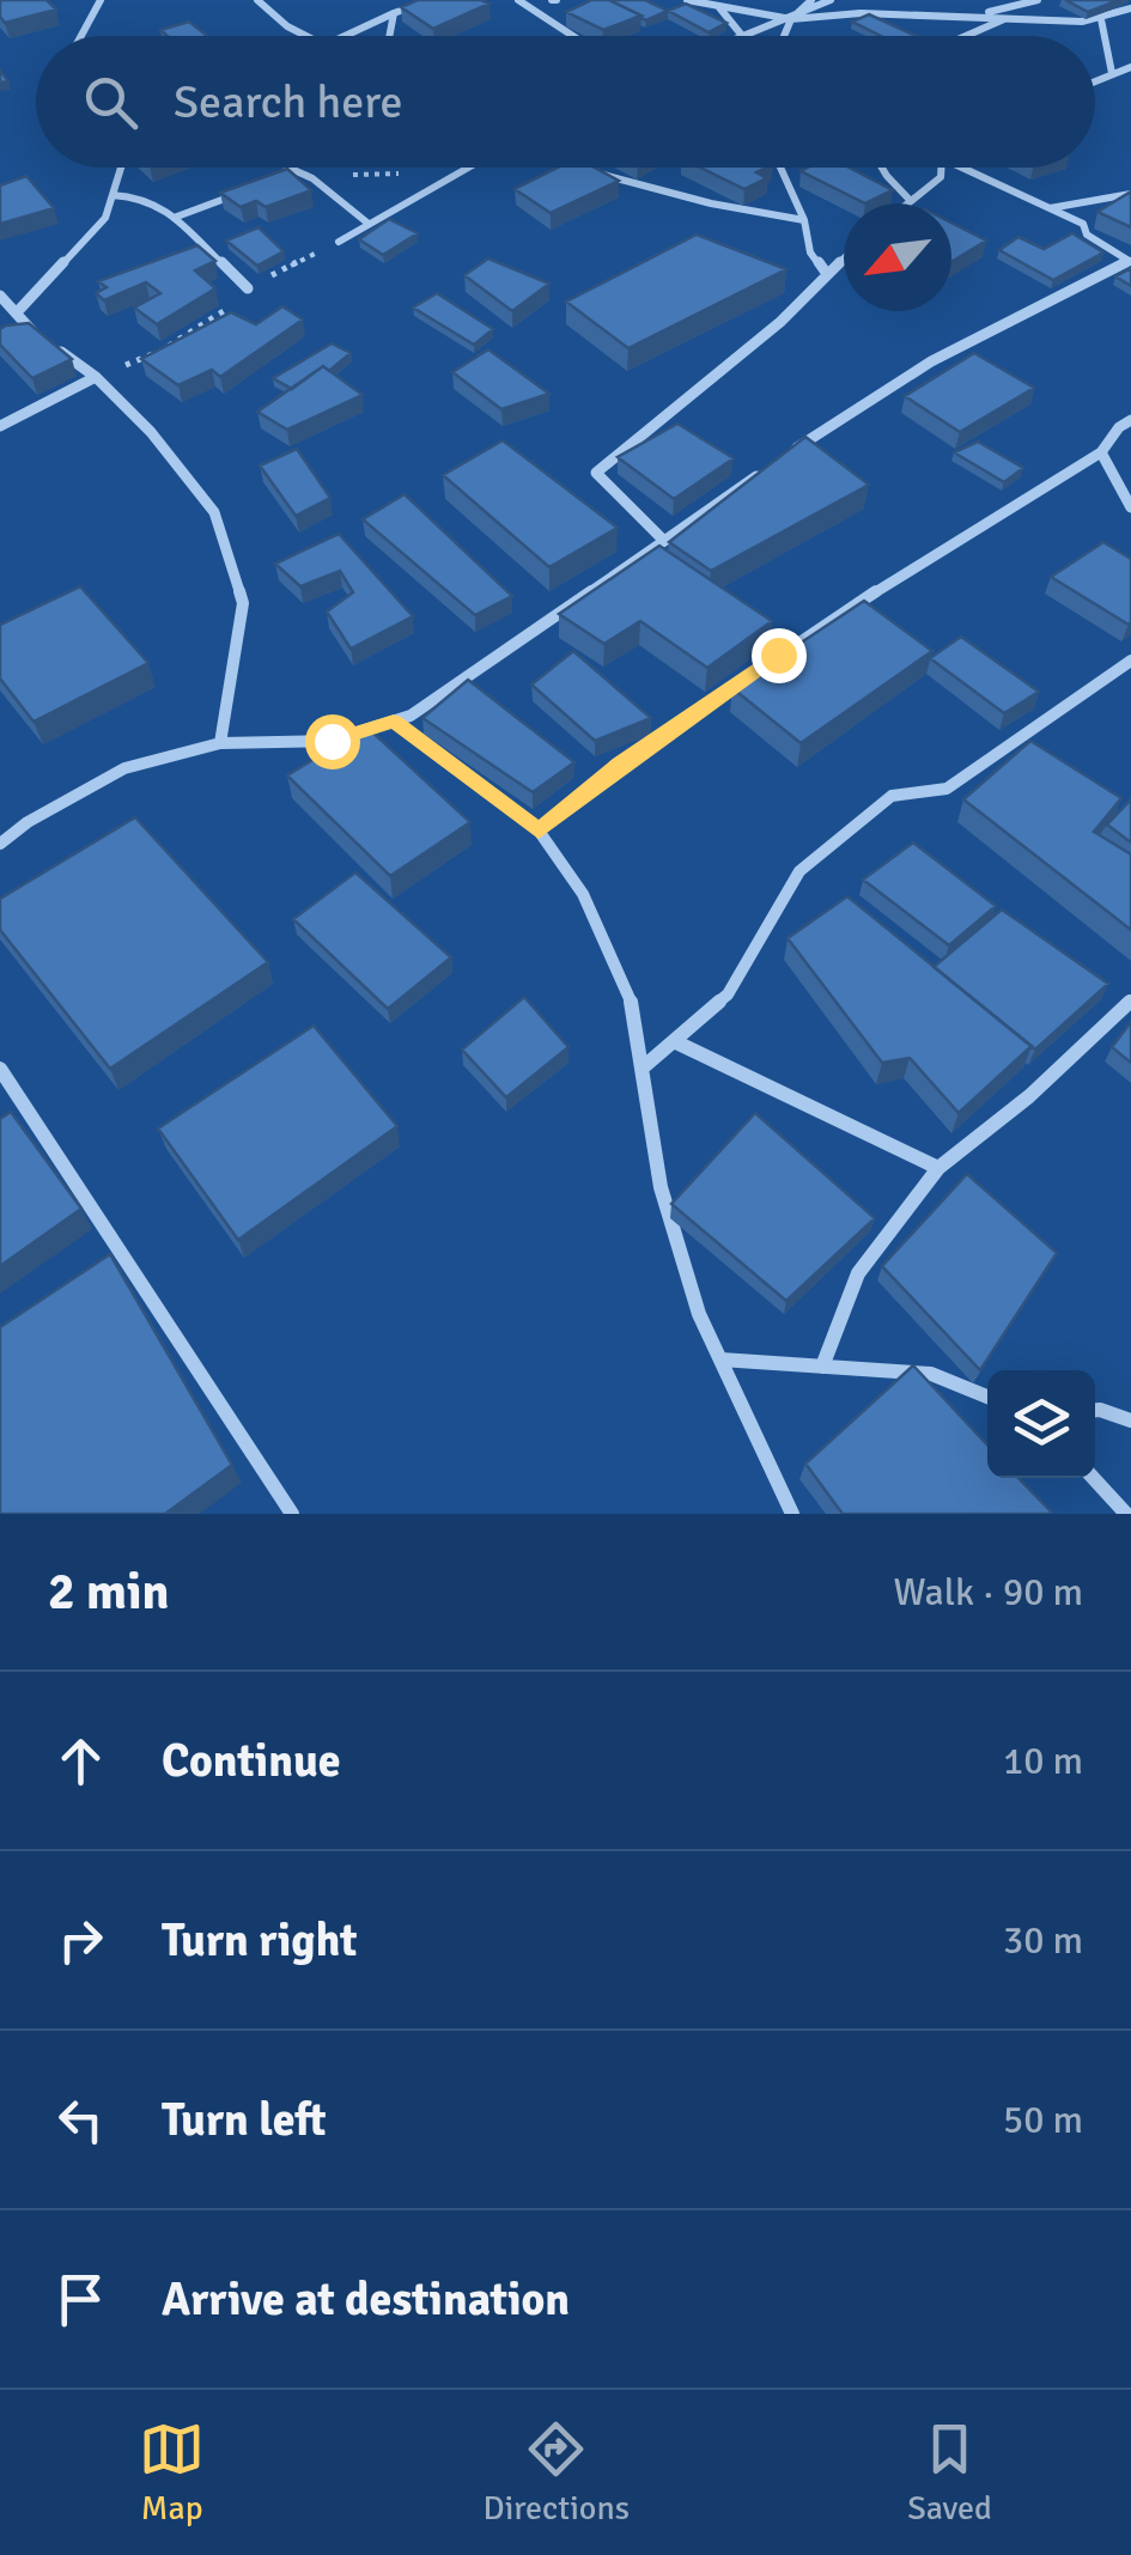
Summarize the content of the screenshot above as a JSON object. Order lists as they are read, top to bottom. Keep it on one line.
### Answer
{"north":"bottom left","page":{"search":"Search here","heading":["2 min","Walk · 90 m"],"list":[["Continue","10 m"],["Turn right","30 m"],["Turn left","50 m"],"Arrive at destination"],"nav":["Map","Directions","Saved"]}}
